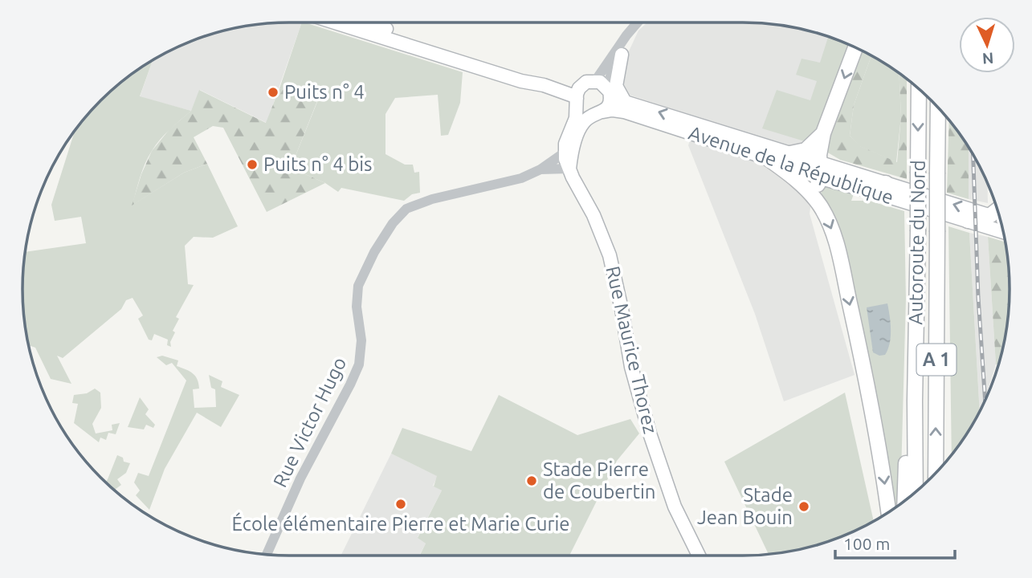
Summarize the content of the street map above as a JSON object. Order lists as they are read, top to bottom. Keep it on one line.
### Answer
{"streets":{"highway":["Autoroute du Nord","A 1"],"main road":["Avenue de la République","Rue Maurice Thorez"],"street":["Rue Victor Hugo"]},"crossings":[["Rue Maurice Thorez","Rue Victor Hugo"]],"places":["Puits n° 4","Puits n° 4 bis","Stade Pierre de Coubertin","École élémentaire Pierre et Marie Curie","Stade Jean Bouin"],"scale_bar":"100 m","north":"bottom"}
